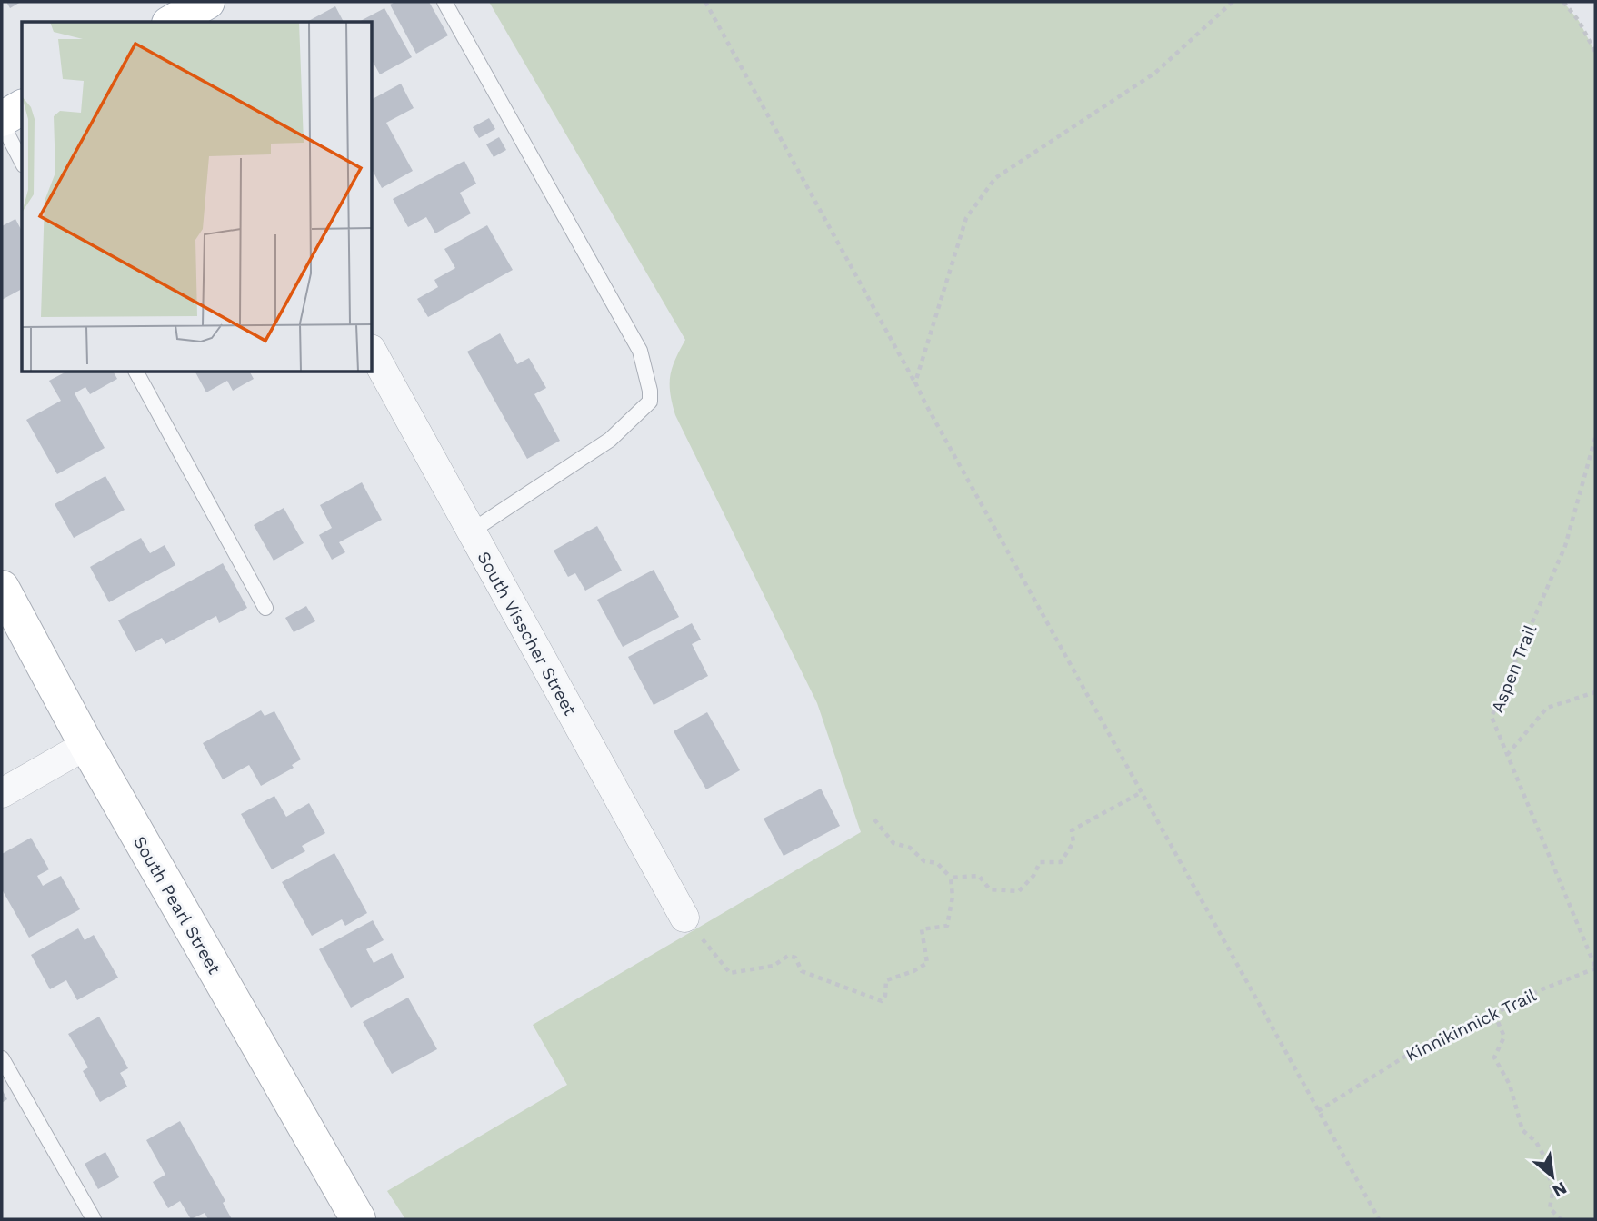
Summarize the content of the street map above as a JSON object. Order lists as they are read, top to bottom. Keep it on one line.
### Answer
{"streets":{"street":["South Visscher Street","South Pearl Street"],"path":["Aspen Trail","Kinnikinnick Trail"]},"crossings":[["Aspen Trail","Kinnikinnick Trail"]],"north":"bottom right"}
